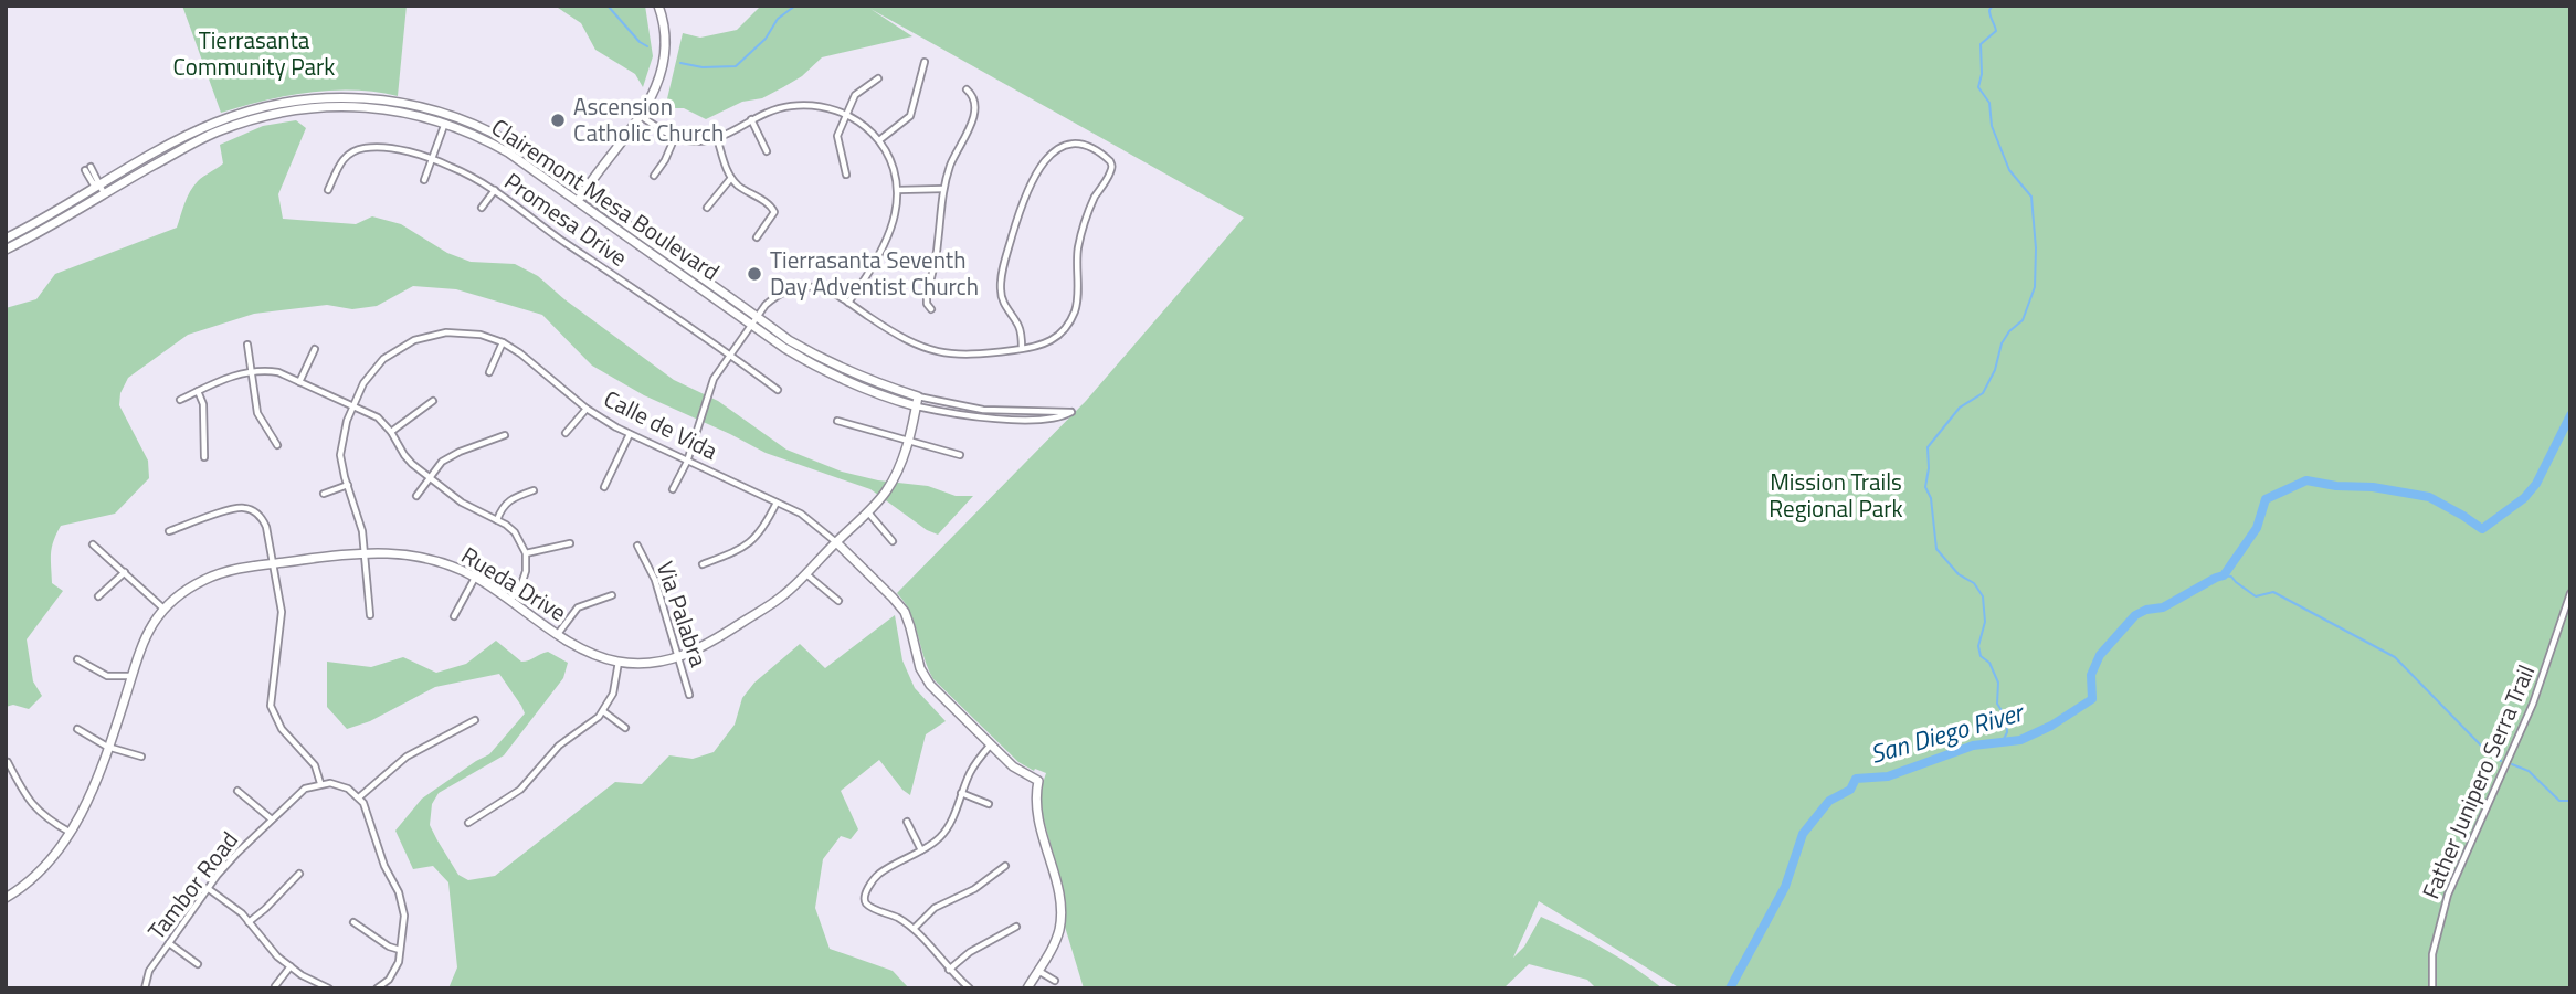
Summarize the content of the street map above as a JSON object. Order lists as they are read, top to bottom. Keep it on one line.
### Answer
{"streets":{"street":["Clairemont Mesa Boulevard","Promesa Drive","Calle de Vida","Rueda Drive","Via Palabra","Father Junipero Serra Trail","Tambor Road"]},"crossings":[["Clairemont Mesa Boulevard","Rueda Drive"],["Calle de Vida","Rueda Drive"],["Rueda Drive","Via Palabra"]],"water":["San Diego River"],"parks":["Tierrasanta Community Park","Mission Trails Regional Park"],"places":["Ascension Catholic Church","Tierrasanta Seventh Day Adventist Church"]}
